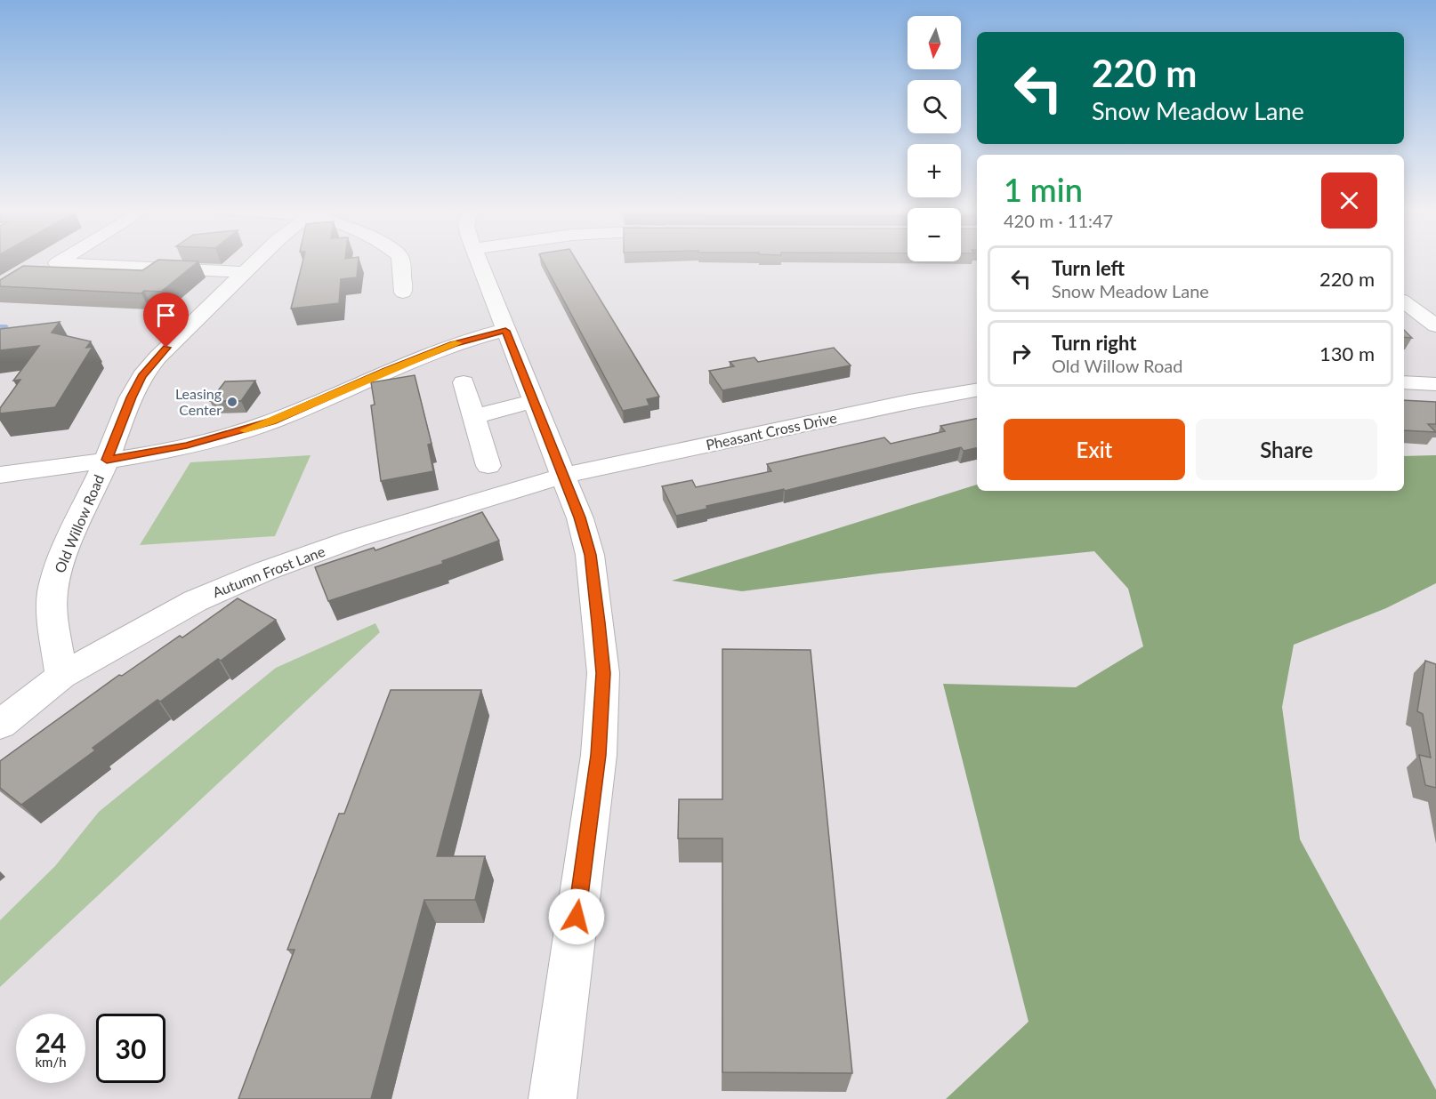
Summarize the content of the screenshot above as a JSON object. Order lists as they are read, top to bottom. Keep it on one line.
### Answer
{"streets":{"street":["Pheasant Cross Drive","Old Willow Road","Autumn Frost Lane"]},"crossings":[["Pheasant Cross Drive","Autumn Frost Lane"],["Old Willow Road","Autumn Frost Lane"]],"places":["Leasing Center"],"north":"bottom","page":{"map_buttons":["+","−"],"turn":["220 m","Snow Meadow Lane"],"heading":["1 min","420 m · 11:47"],"list":[{"name":"Turn left","note":"Snow Meadow Lane","value":"220 m"},{"name":"Turn right","note":"Old Willow Road","value":"130 m"}],"buttons":["Exit","Share"],"speed":"24 km/h","limit":"30"}}
